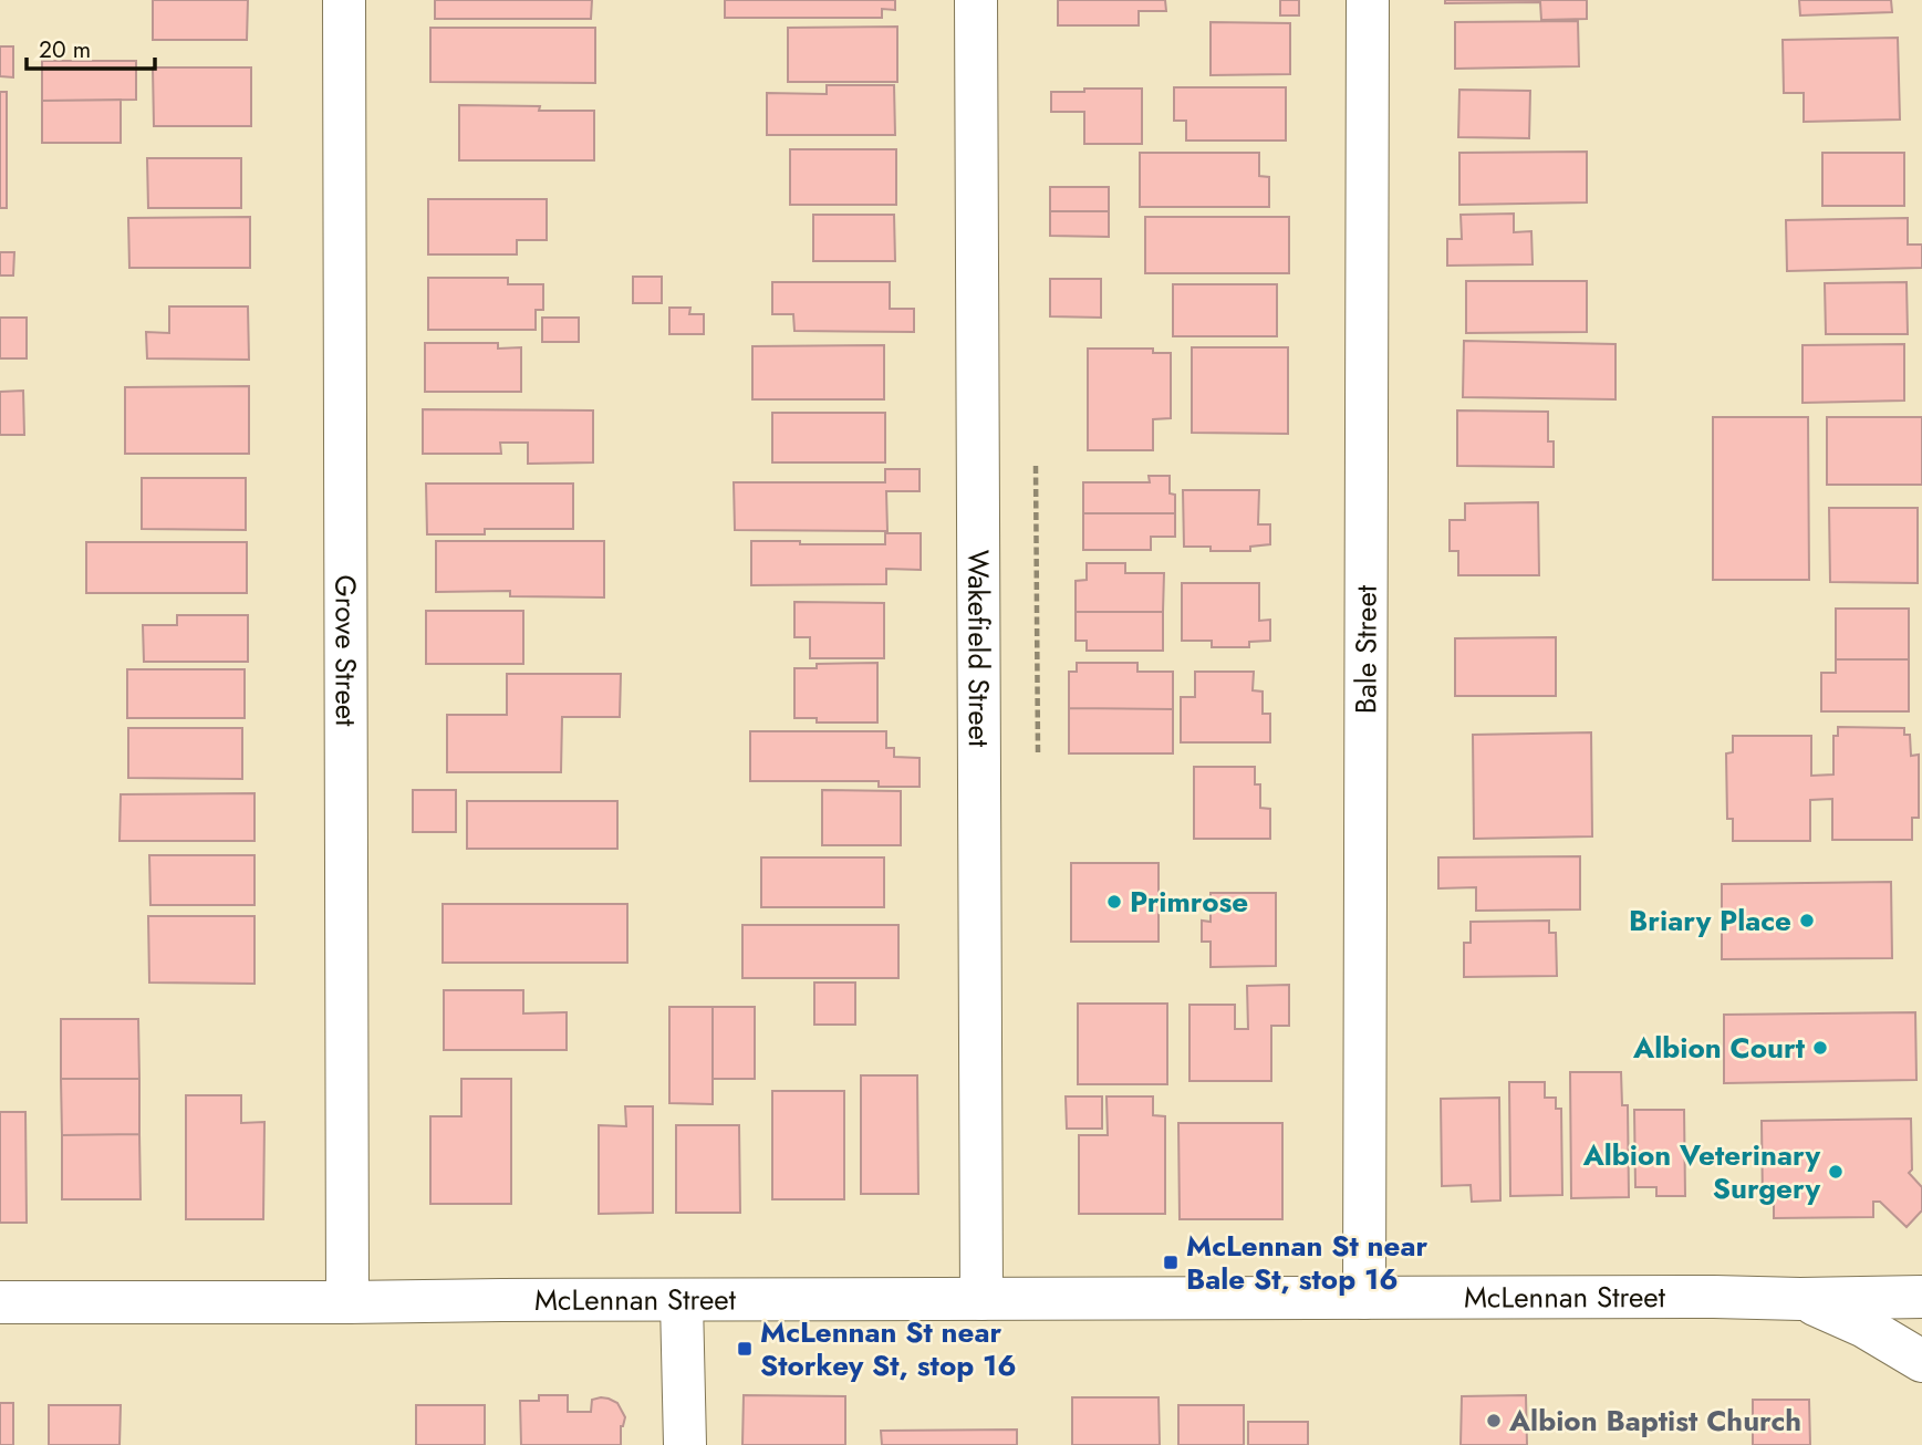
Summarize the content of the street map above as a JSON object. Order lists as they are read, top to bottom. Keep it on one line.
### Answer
{"streets":{"street":["Wakefield Street","Bale Street","Grove Street","McLennan Street"]},"crossings":[["Wakefield Street","McLennan Street"],["Bale Street","McLennan Street"],["Grove Street","McLennan Street"]],"places":{"other":["Primrose","Briary Place","Albion Court","Albion Veterinary Surgery","Albion Baptist Church"],"transit":["McLennan St near Bale St, stop 16","McLennan St near Storkey St, stop 16"]},"scale_bar":"20 m"}
